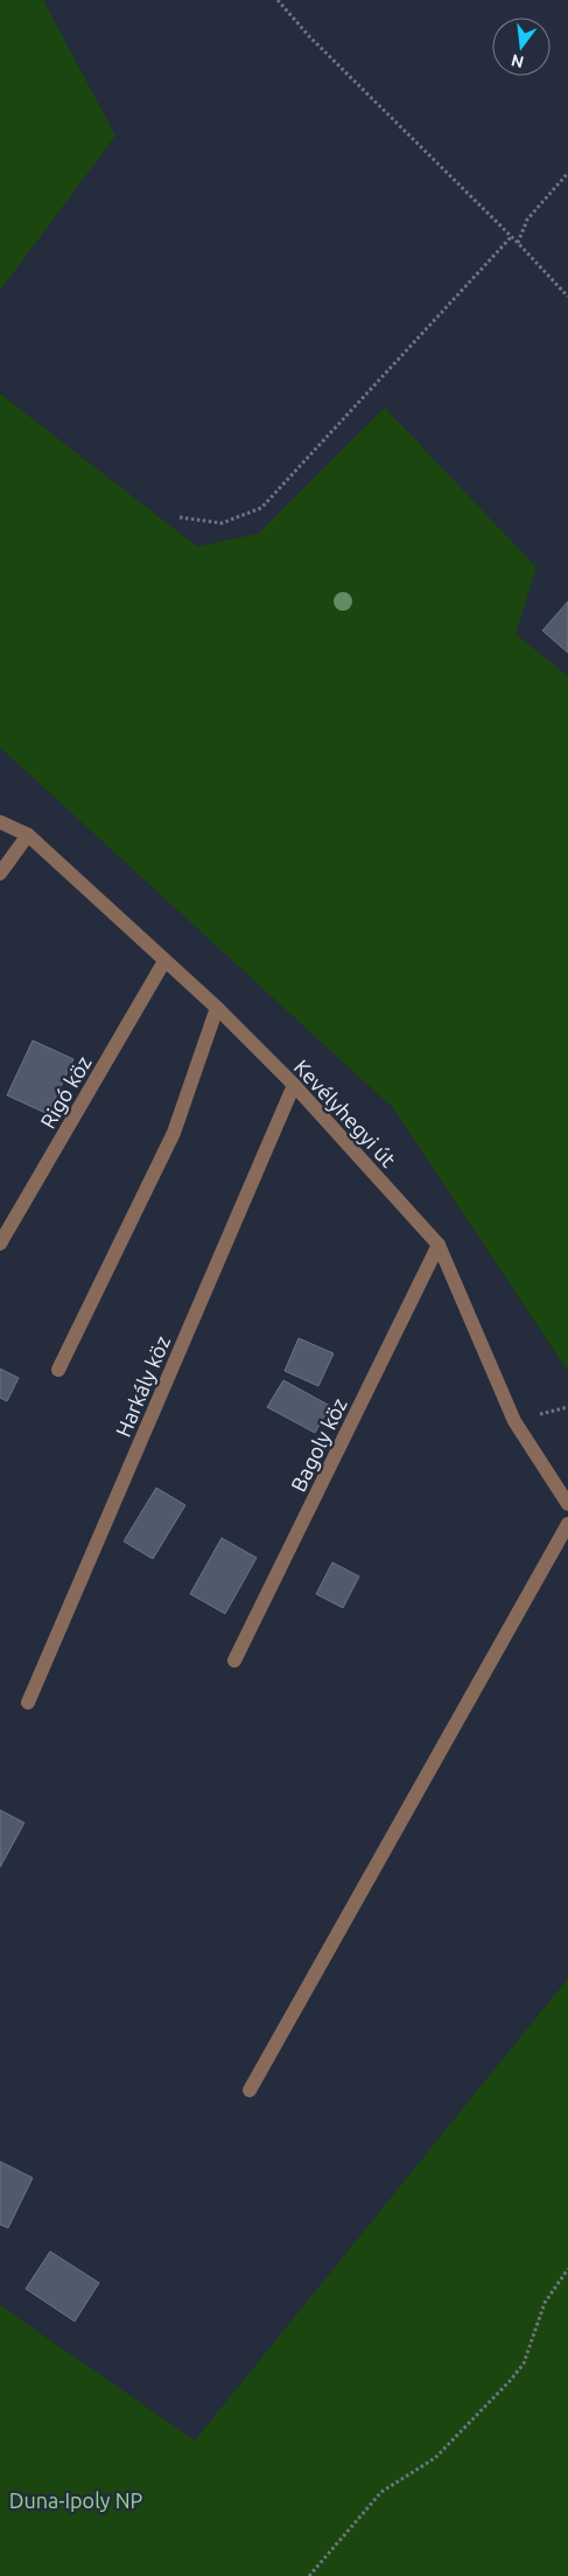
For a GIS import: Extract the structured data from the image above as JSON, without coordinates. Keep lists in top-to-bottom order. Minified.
{"streets":{"street":["Rigó köz","Kevélyhegyi út","Harkály köz","Bagoly köz"]},"crossings":[["Rigó köz","Kevélyhegyi út"],["Kevélyhegyi út","Harkály köz"],["Kevélyhegyi út","Bagoly köz"]],"parks":["Duna-Ipoly NP"],"north":"bottom"}
